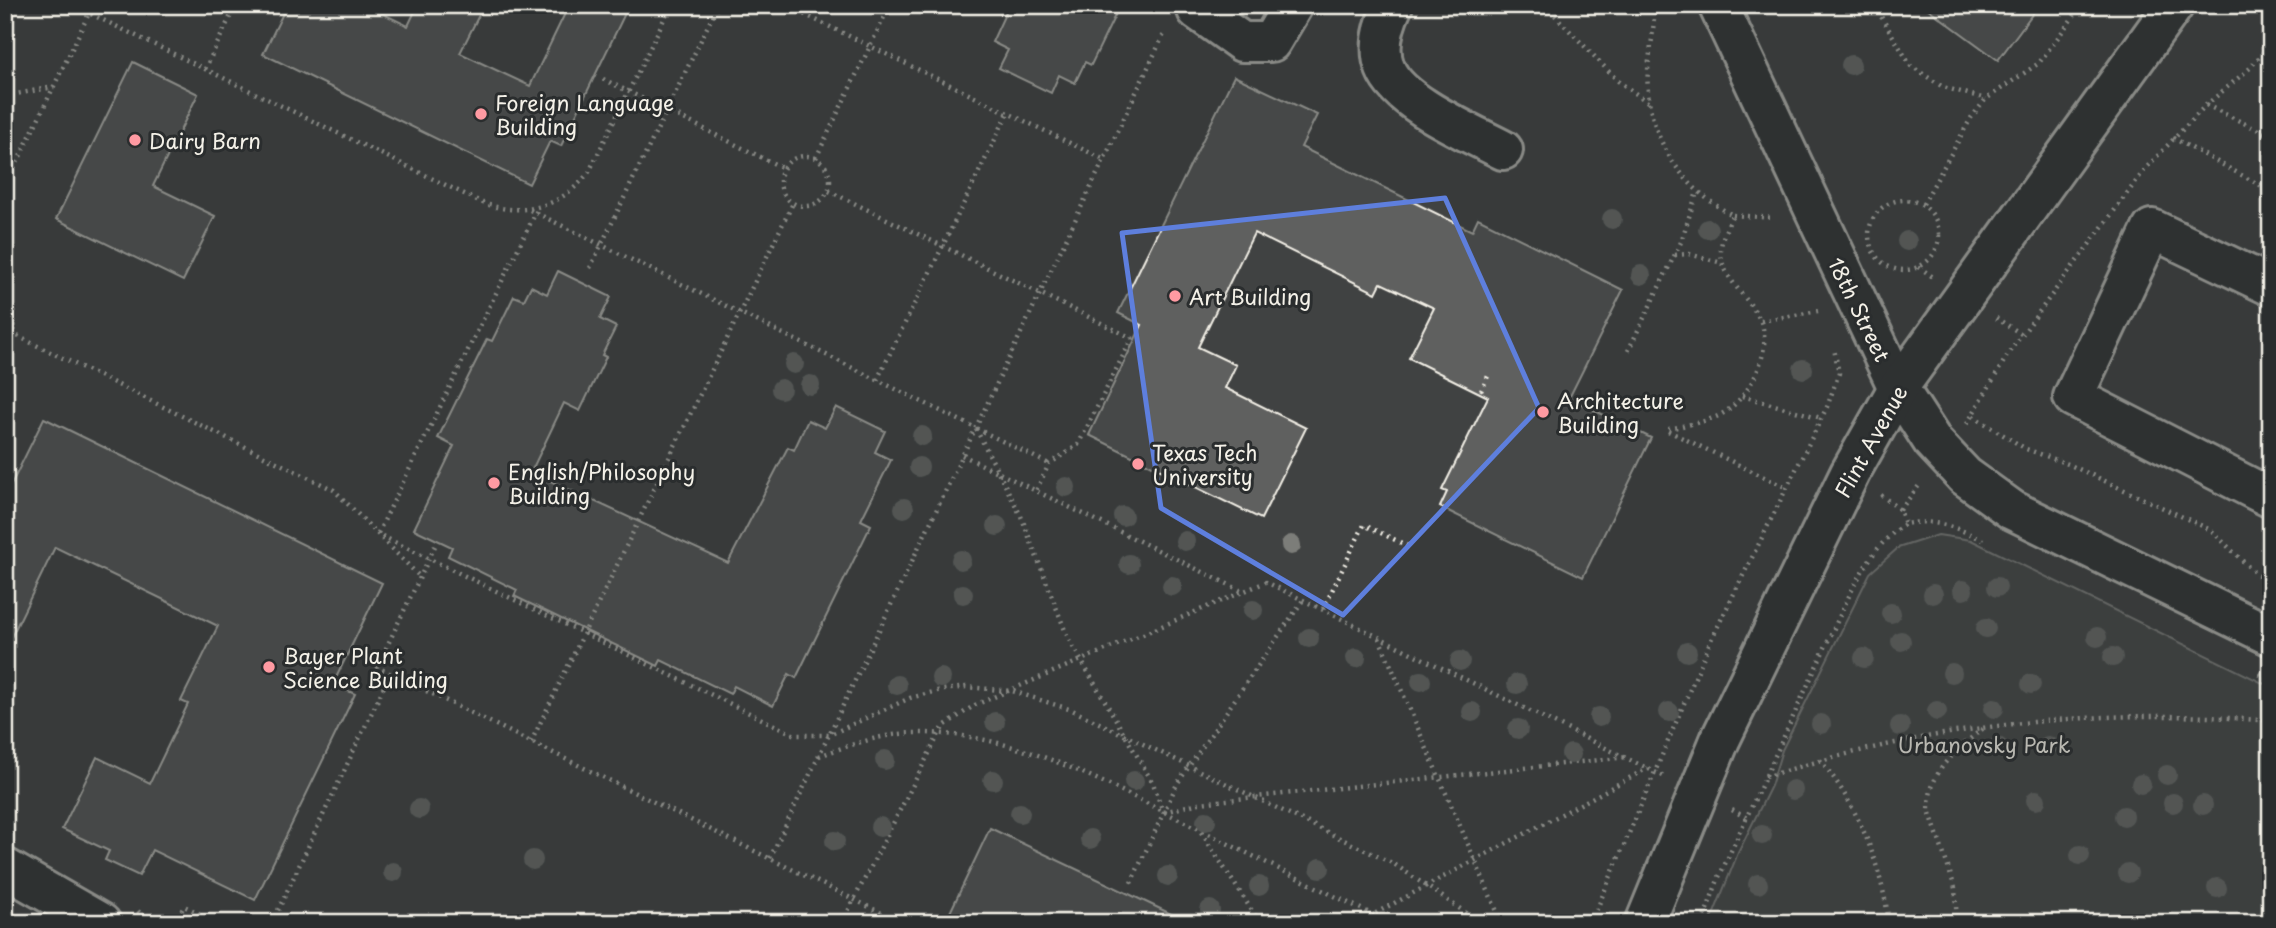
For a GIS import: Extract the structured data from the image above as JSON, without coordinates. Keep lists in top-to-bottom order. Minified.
{"streets":{"street":["18th Street","Flint Avenue"]},"crossings":[["18th Street","Flint Avenue"]],"parks":["Urbanovsky Park"],"places":["Foreign Language Building","Dairy Barn","Art Building","Architecture Building","Texas Tech University","English/Philosophy Building","Bayer Plant Science Building"]}
